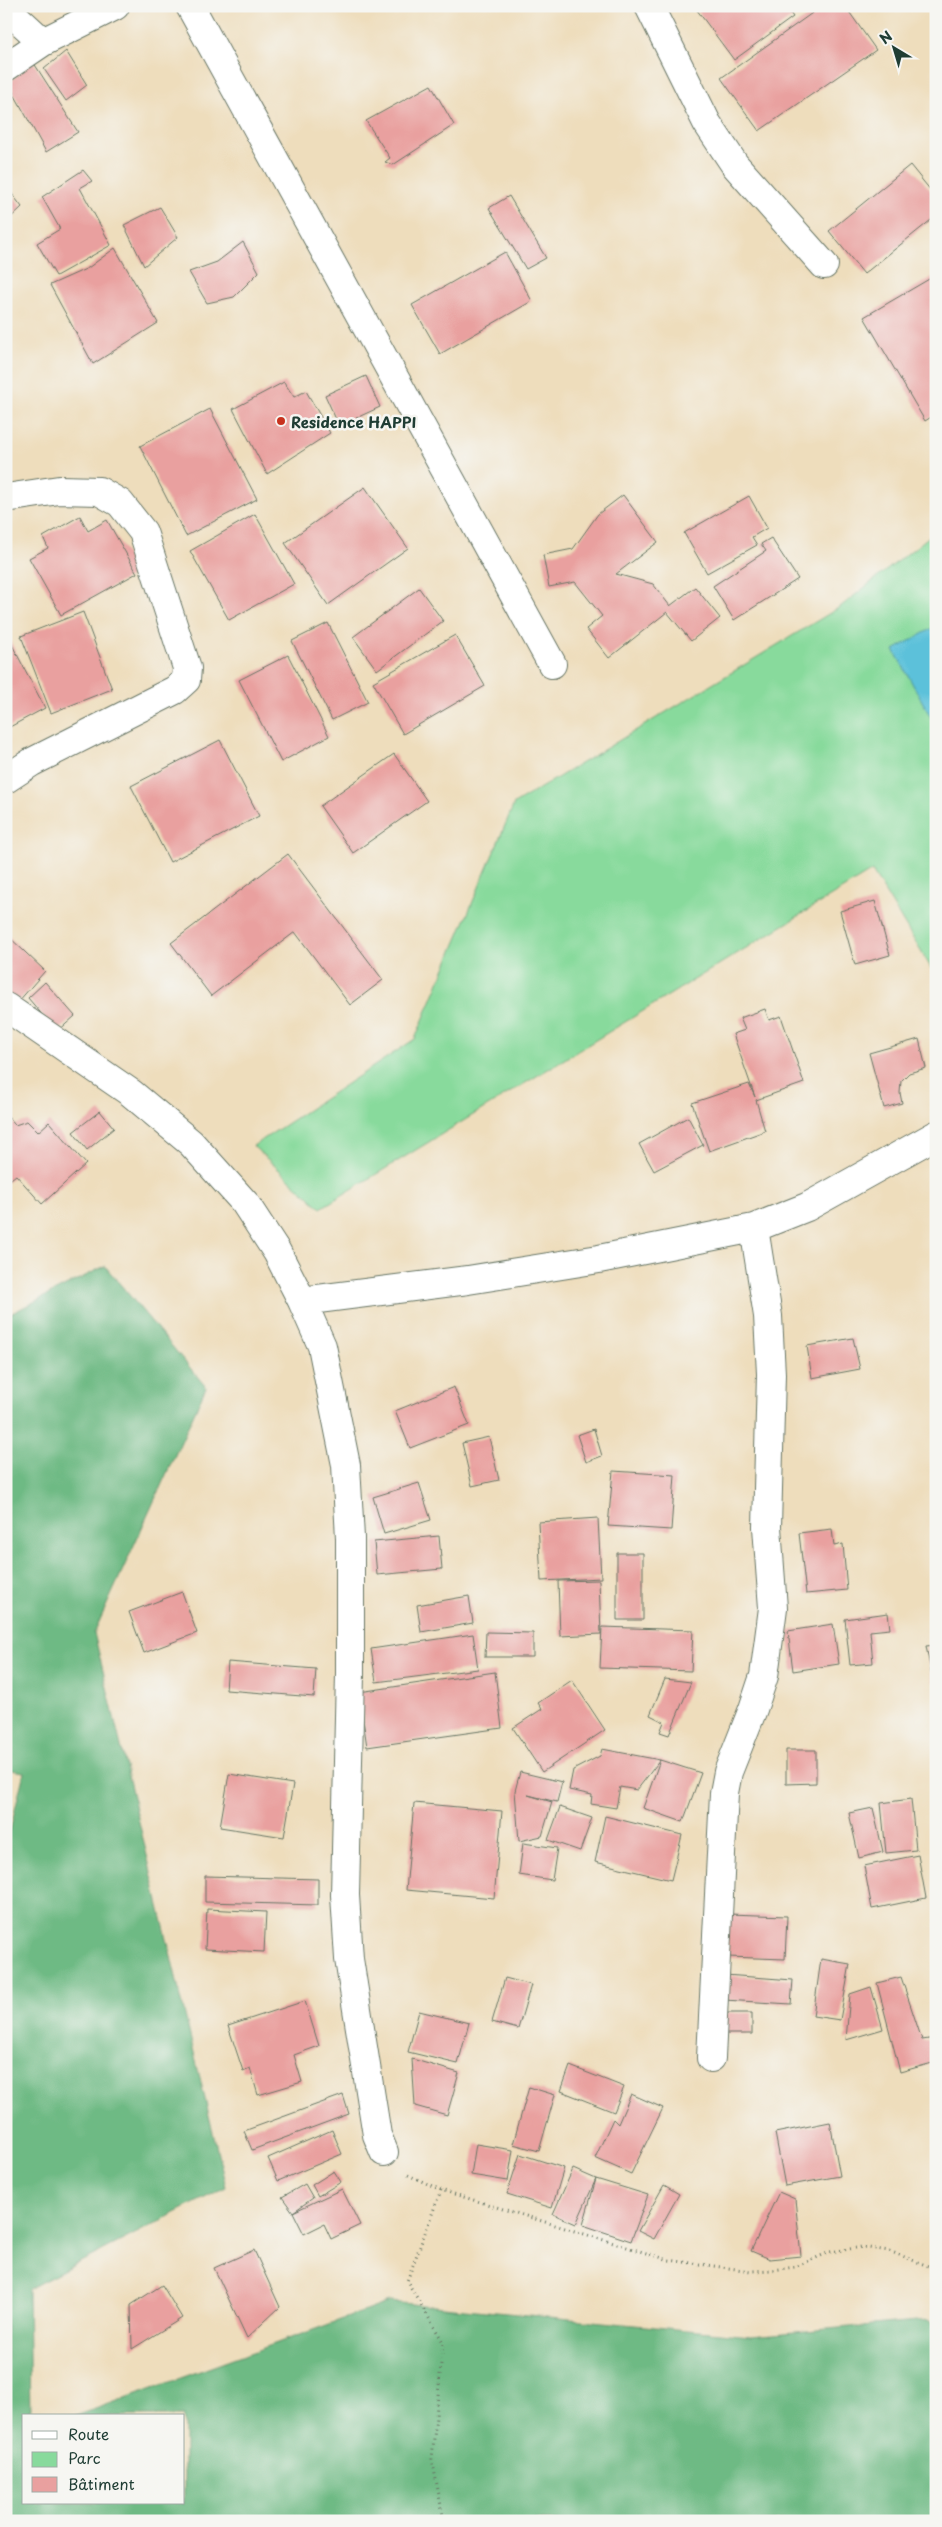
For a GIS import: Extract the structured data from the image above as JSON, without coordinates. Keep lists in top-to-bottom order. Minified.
{"places":["Residence HAPPI"],"legend":["Route","Parc","Bâtiment"],"north":"top left"}
